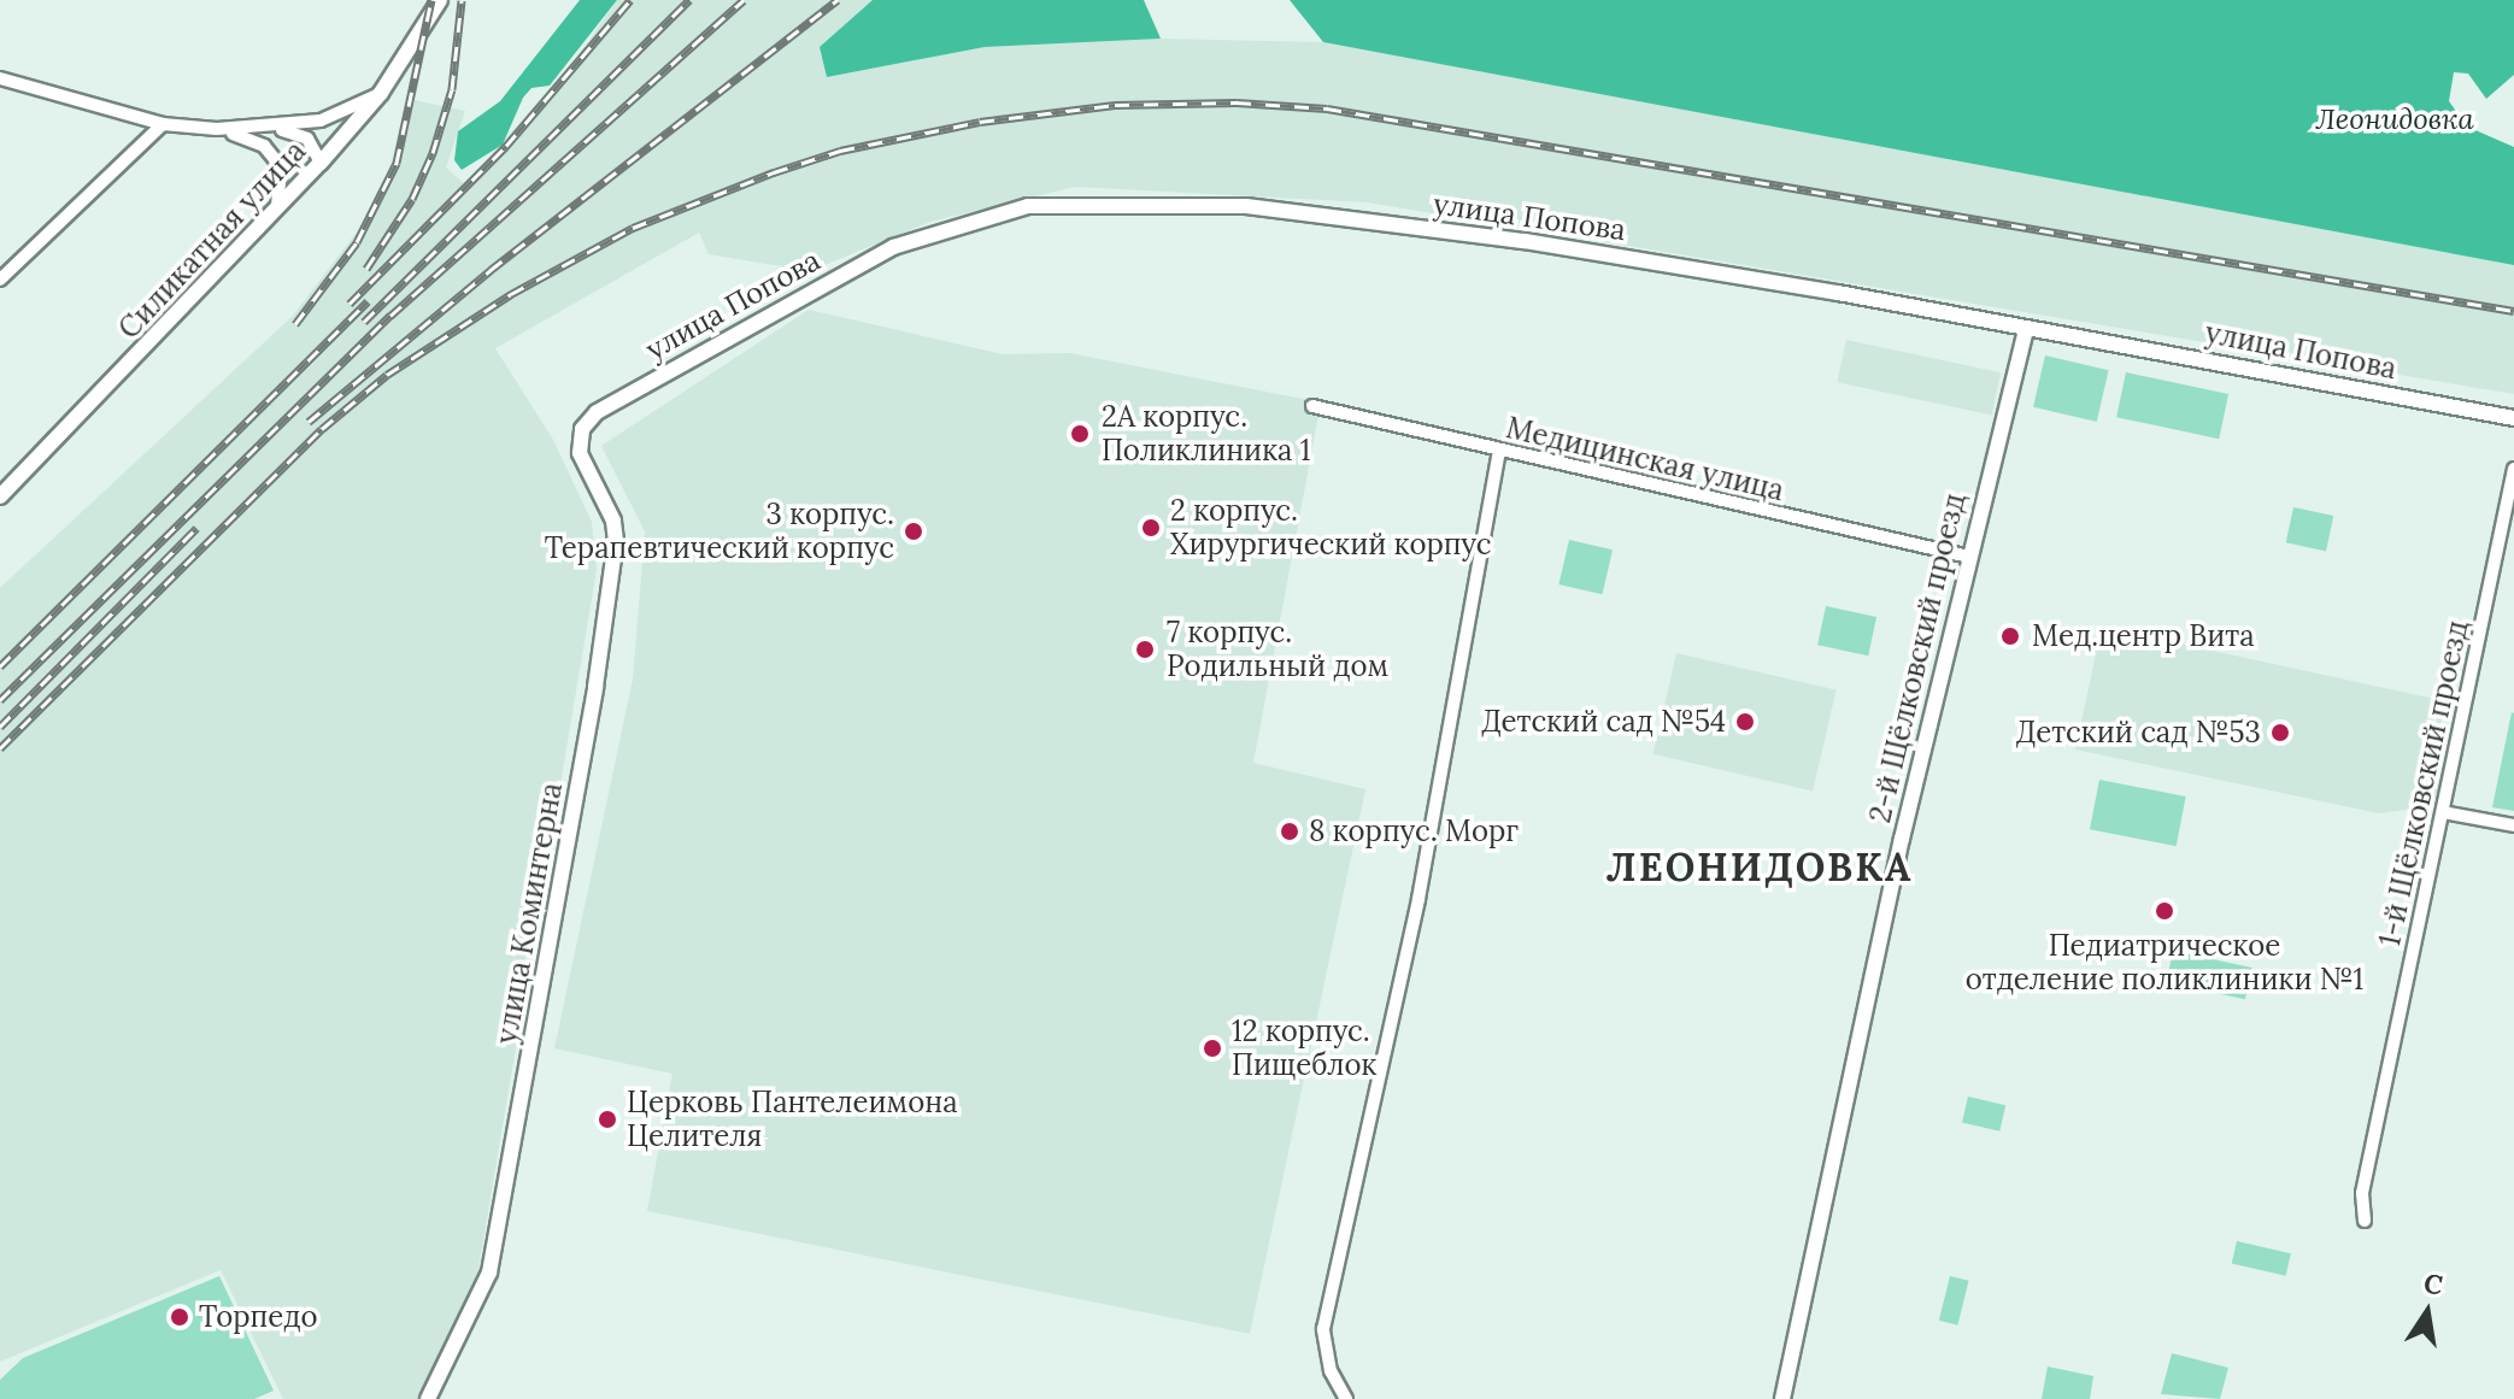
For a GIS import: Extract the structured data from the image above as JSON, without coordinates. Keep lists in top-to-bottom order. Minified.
{"streets":{"street":["улица Попова","Силикатная улица","Медицинская улица","2-й Щёлковский проезд","1-й Щёлковский проезд","улица Коминтерна"]},"crossings":[["улица Попова","2-й Щёлковский проезд"],["улица Попова","улица Коминтерна"],["Медицинская улица","2-й Щёлковский проезд"]],"districts":["ЛЕОНИДОВКА"],"parks":["Леонидовка"],"places":["2А корпус. Поликлиника 1","2 корпус. Хирургический корпус","3 корпус. Терапевтический корпус","Мед.центр Вита","7 корпус. Родильный дом","Детский сад №54","Детский сад №53","8 корпус. Морг","Педиатрическое отделение поликлиники №1","12 корпус. Пищеблок","Церковь Пантелеимона Целителя","Торпедо"],"north":"top"}
